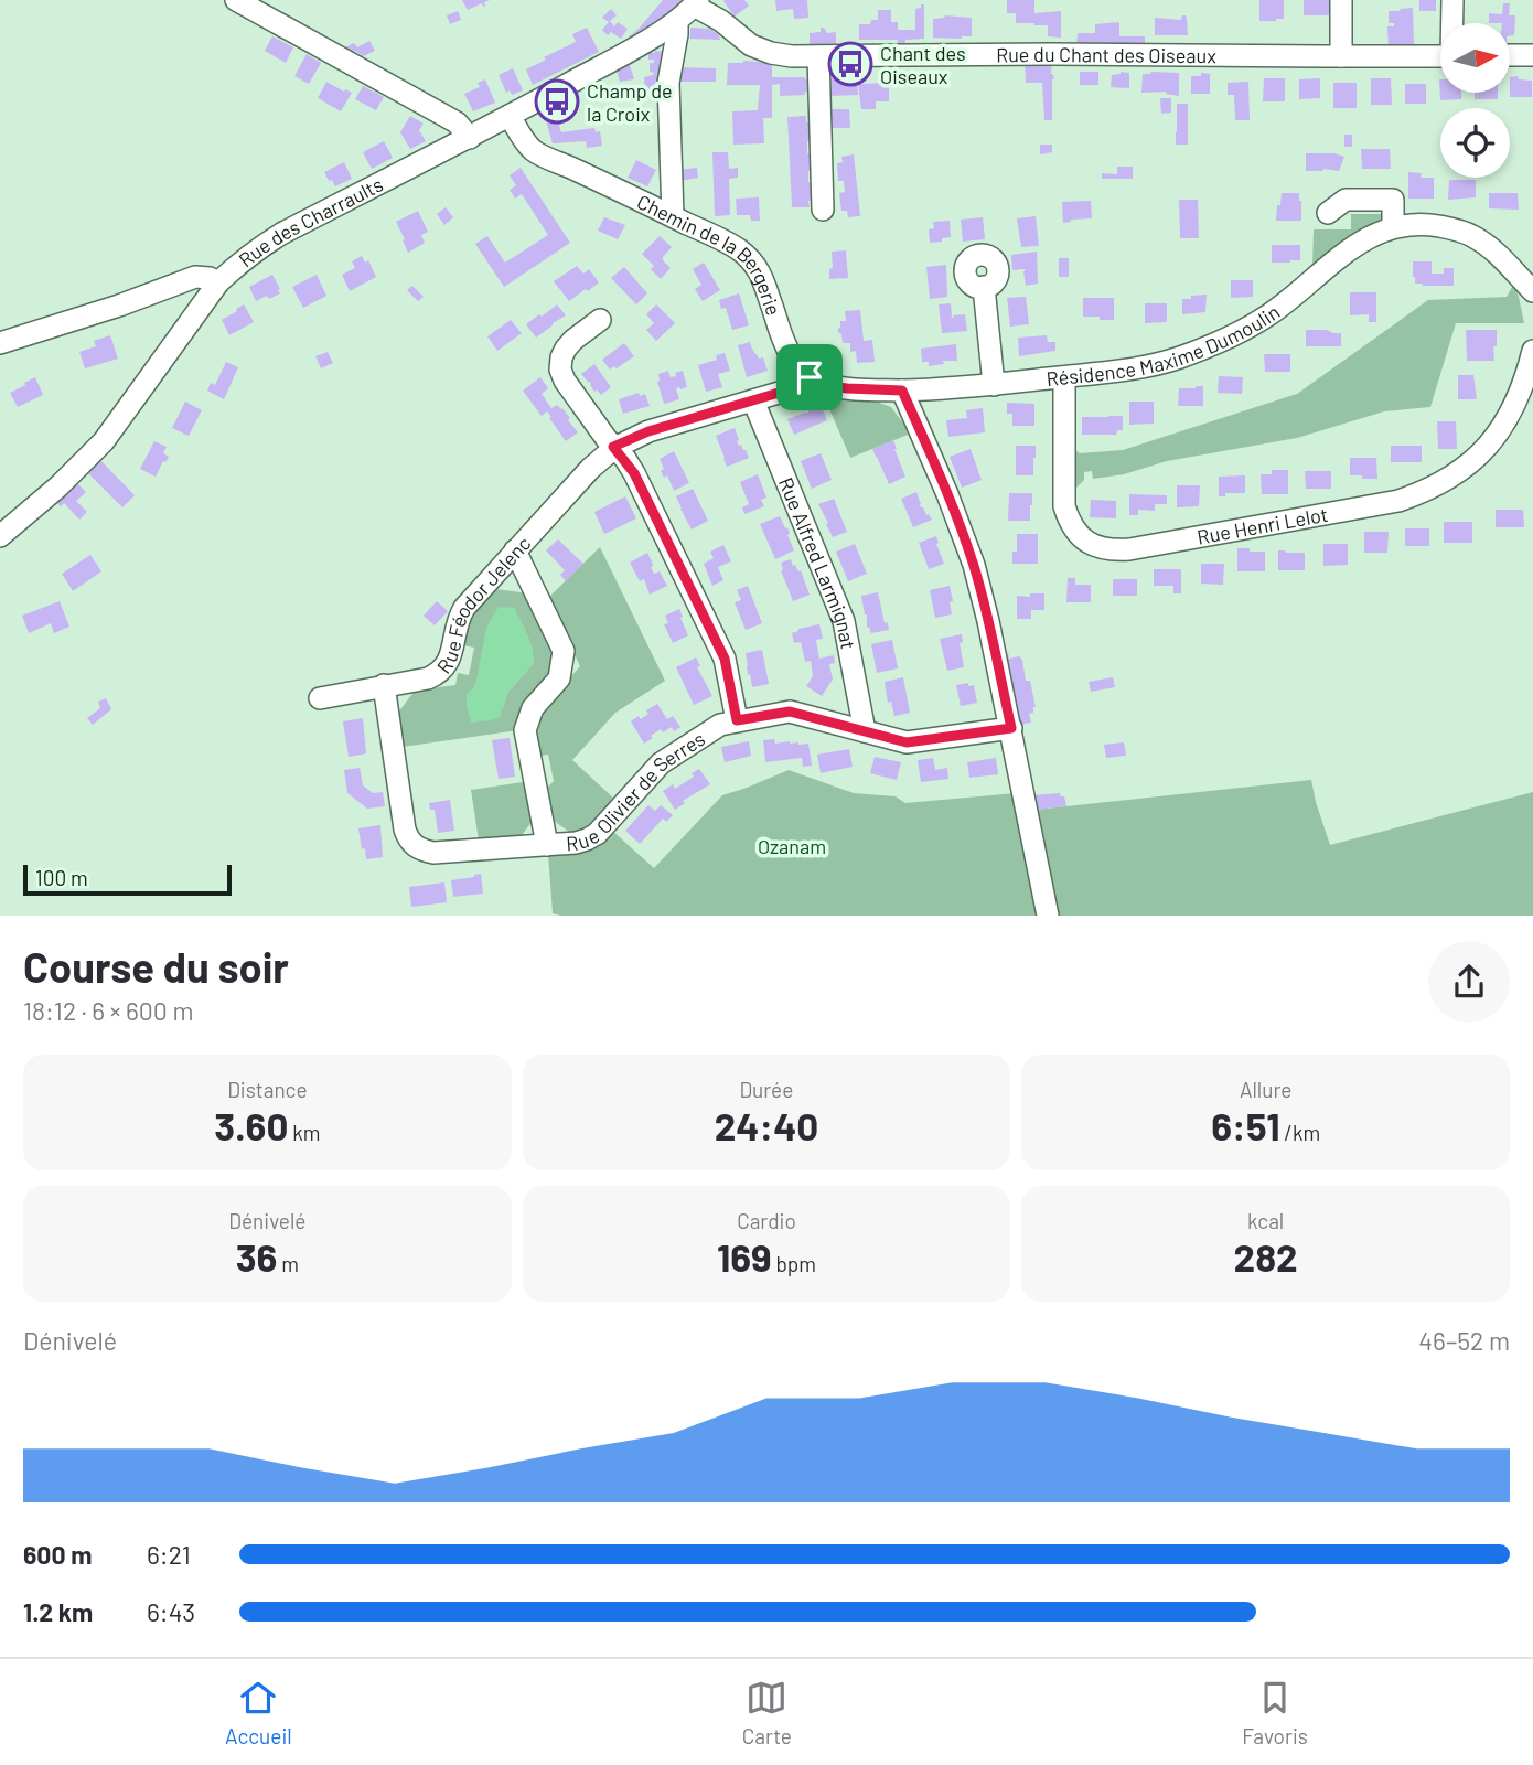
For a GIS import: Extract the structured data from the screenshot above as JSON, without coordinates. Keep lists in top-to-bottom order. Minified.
{"streets":{"street":["Rue du Chant des Oiseaux","Rue des Charraults","Chemin de la Bergerie","Résidence Maxime Dumoulin","Rue Henri Lelot","Rue Alfred Larmignat","Rue Féodor Jelenc","Rue Olivier de Serres"]},"crossings":[["Rue du Chant des Oiseaux","Rue des Charraults"],["Rue des Charraults","Chemin de la Bergerie"],["Chemin de la Bergerie","Rue Féodor Jelenc"],["Résidence Maxime Dumoulin","Rue Henri Lelot"],["Rue Alfred Larmignat","Rue Féodor Jelenc"],["Rue Alfred Larmignat","Rue Olivier de Serres"],["Rue Féodor Jelenc","Rue Olivier de Serres"]],"parks":["Ozanam"],"places":{"bus stop":["Chant des Oiseaux","Champ de la Croix"]},"scale_bar":"100 m","north":"right","page":{"scale":"100 m","heading":["Course du soir","18:12 · 6 × 600 m"],"stats":[["Distance","3.60 km"],["Durée","24:40"],["Allure","6:51 /km"],["Dénivelé","36 m"],["Cardio","169 bpm"],["kcal","282"]],"chart":["Dénivelé","46–52 m"],"list":[{"name":"600 m","note":"6:21"},{"name":"1.2 km","note":"6:43"}],"tabs":["Accueil","Carte","Favoris"]}}
